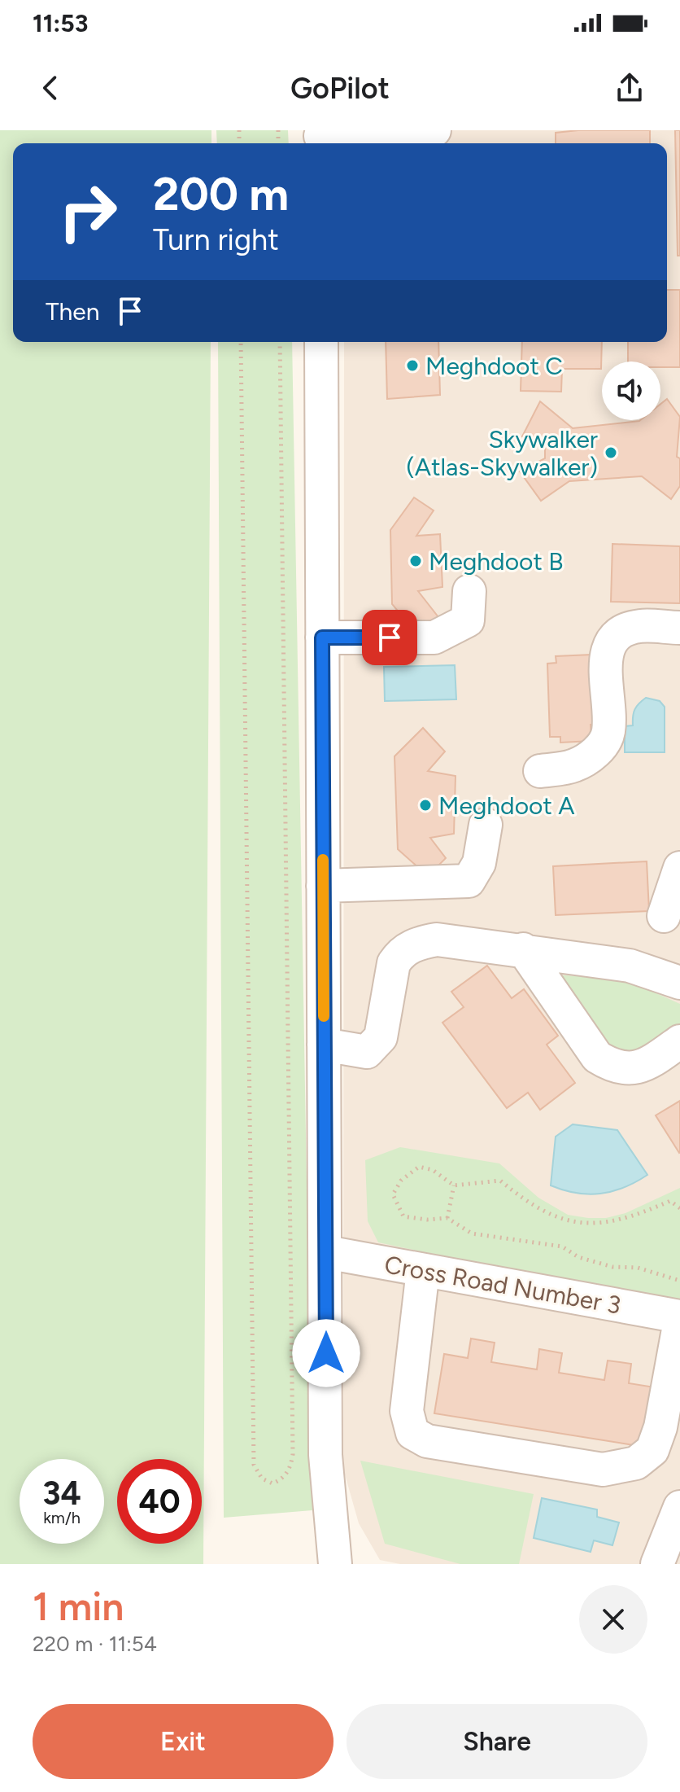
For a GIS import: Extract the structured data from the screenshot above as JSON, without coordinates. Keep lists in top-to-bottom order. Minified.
{"streets":{"street":["Cross Road Number 3"]},"places":["Meghdoot C","Skywalker (Atlas-Skywalker)","Meghdoot B","Meghdoot A"],"page":{"status":"11:53","header":"GoPilot","turn":["200 m","Turn right"],"then":"Then","speed":"34 km/h","limit":"40","heading":["1 min","220 m · 11:54"],"buttons":["Exit","Share"]}}
